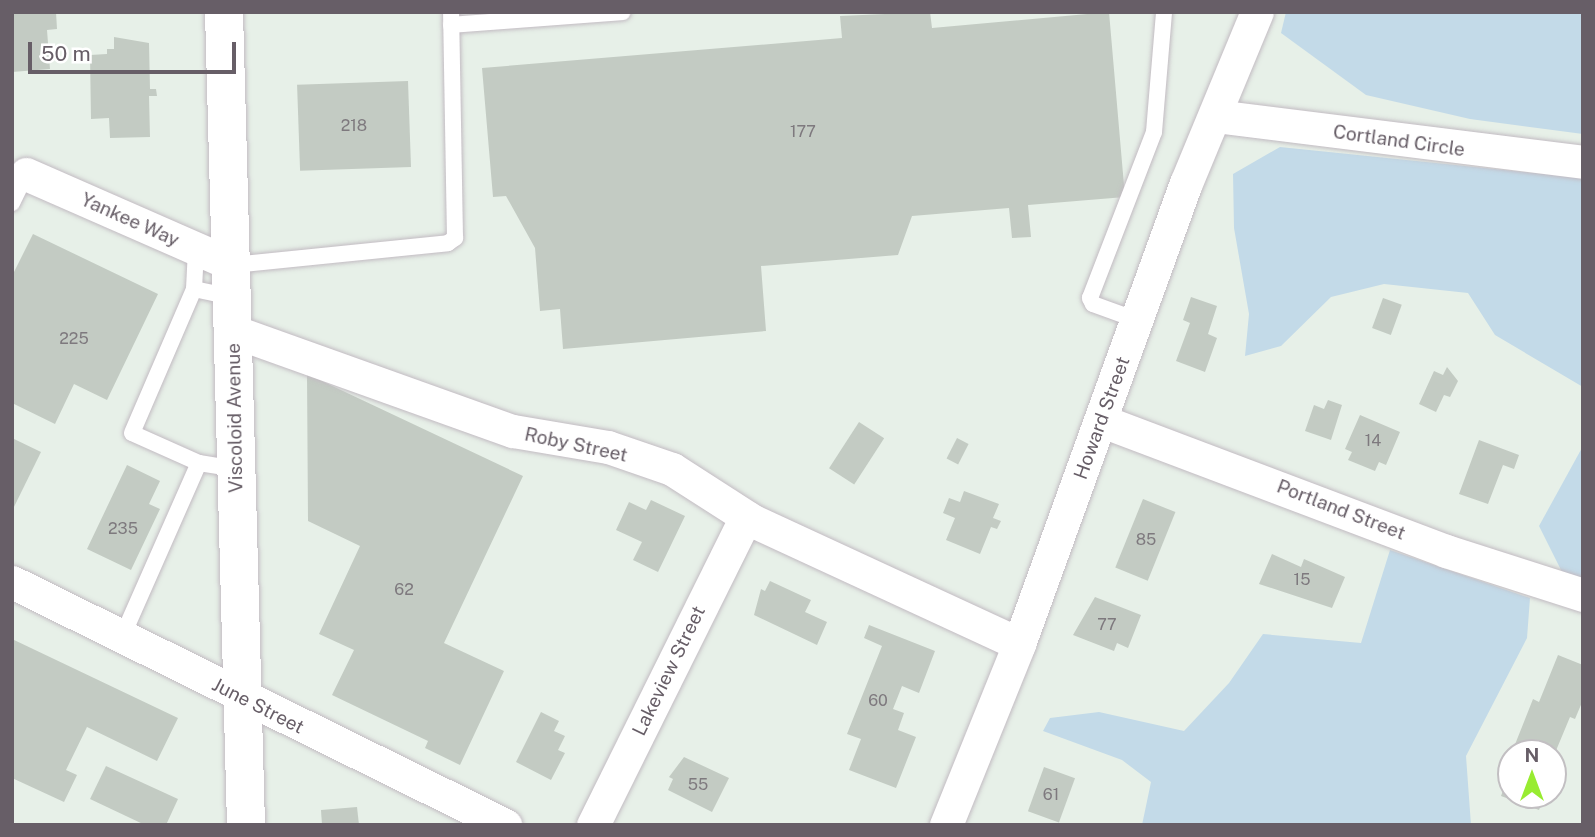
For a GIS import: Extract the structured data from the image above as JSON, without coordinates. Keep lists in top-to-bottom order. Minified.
{"streets":{"main road":["Viscoloid Avenue"],"street":["Cortland Circle","Yankee Way","Howard Street","Roby Street","Portland Street","Lakeview Street","June Street"]},"crossings":[["Cortland Circle","Howard Street"],["Yankee Way","Viscoloid Avenue"],["Yankee Way","Roby Street"],["Viscoloid Avenue","Roby Street"],["Viscoloid Avenue","June Street"],["Howard Street","Roby Street"],["Howard Street","Portland Street"],["Roby Street","Lakeview Street"]],"house_numbers":["218","177","225","14","235","85","15","62","77","60","55","61"],"scale_bar":"50 m","north":"top"}
